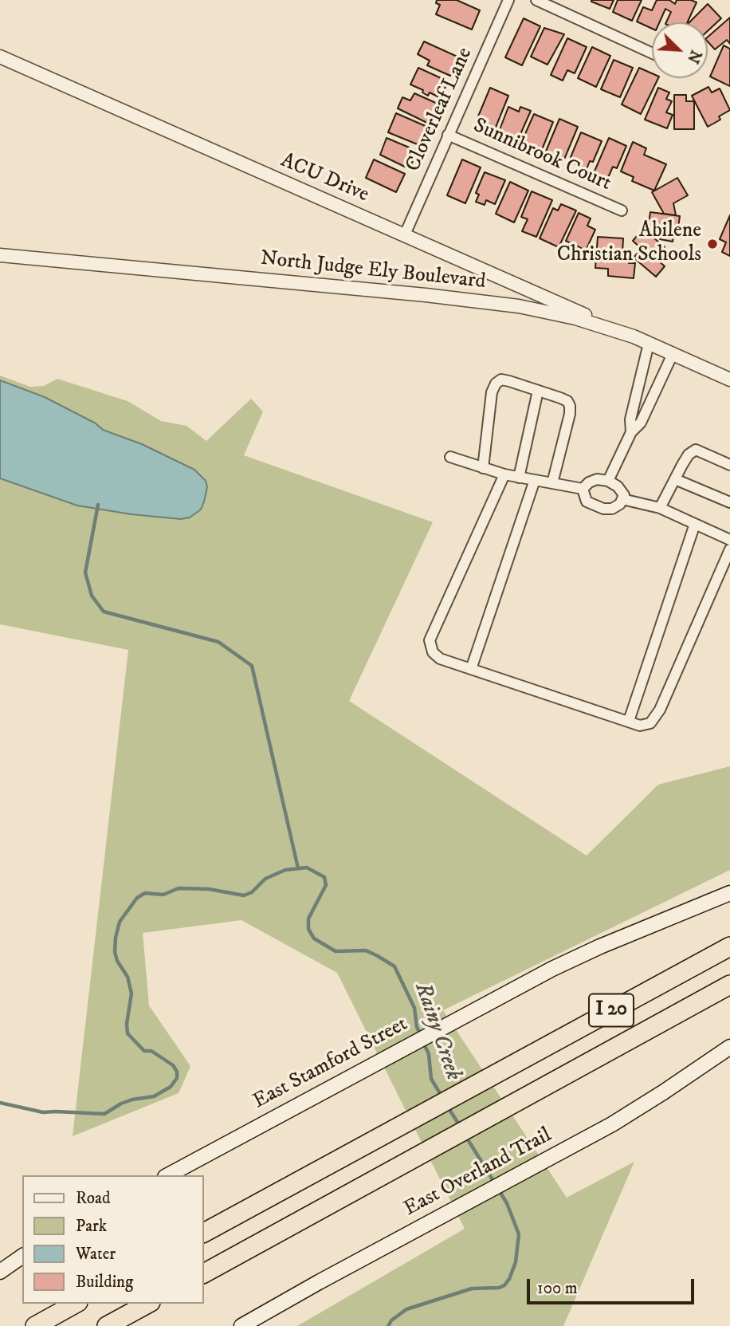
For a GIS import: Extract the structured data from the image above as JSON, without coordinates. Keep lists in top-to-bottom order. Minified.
{"streets":{"highway":["I 20"],"main road":["East Stamford Street","East Overland Trail"],"street":["Cloverleaf Lane","Sunnibrook Court","ACU Drive","North Judge Ely Boulevard"]},"crossings":[["Cloverleaf Lane","Sunnibrook Court"],["Cloverleaf Lane","ACU Drive"],["ACU Drive","North Judge Ely Boulevard"]],"water":["Rainy Creek"],"places":["Abilene Christian Schools"],"legend":["Road","Park","Water","Building"],"scale_bar":"100 m","north":"bottom right"}
